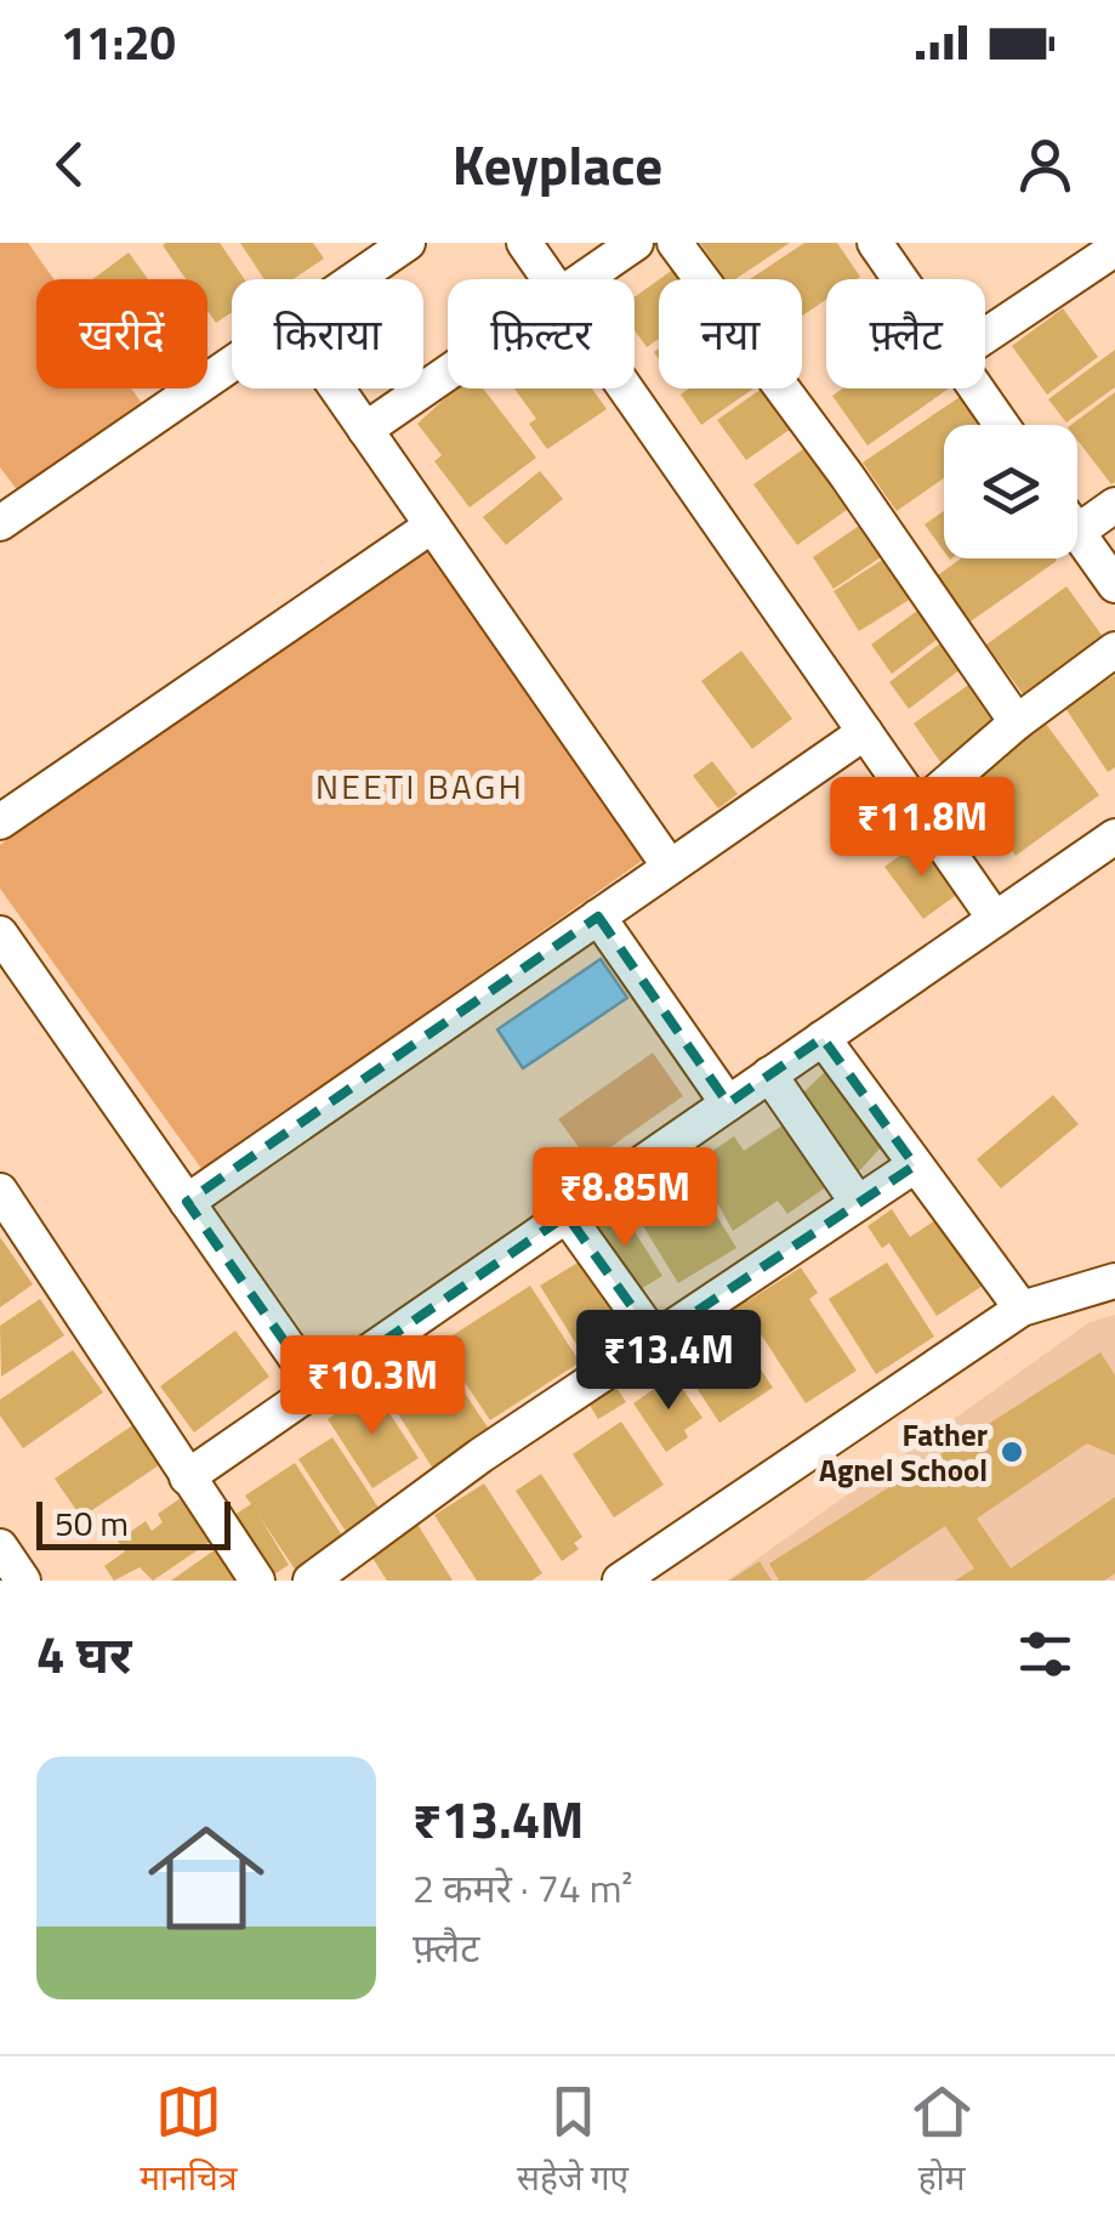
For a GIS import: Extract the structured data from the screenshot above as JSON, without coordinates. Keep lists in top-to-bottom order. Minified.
{"districts":["NEETI BAGH"],"places":["Father Agnel School"],"scale_bar":"50 m","page":{"status":"11:20","header":"Keyplace","chip":["खरीदें","किराया","फ़िल्टर","नया","फ़्लैट"],"price":["₹11.8M","₹8.85M","₹13.4M","₹10.3M"],"scale":"50 m","heading":"4 घर","list":[{"name":"₹13.4M","note":"2 कमरे · 74 m² · फ़्लैट"}],"tabs":["मानचित्र","सहेजे गए","होम"]}}
